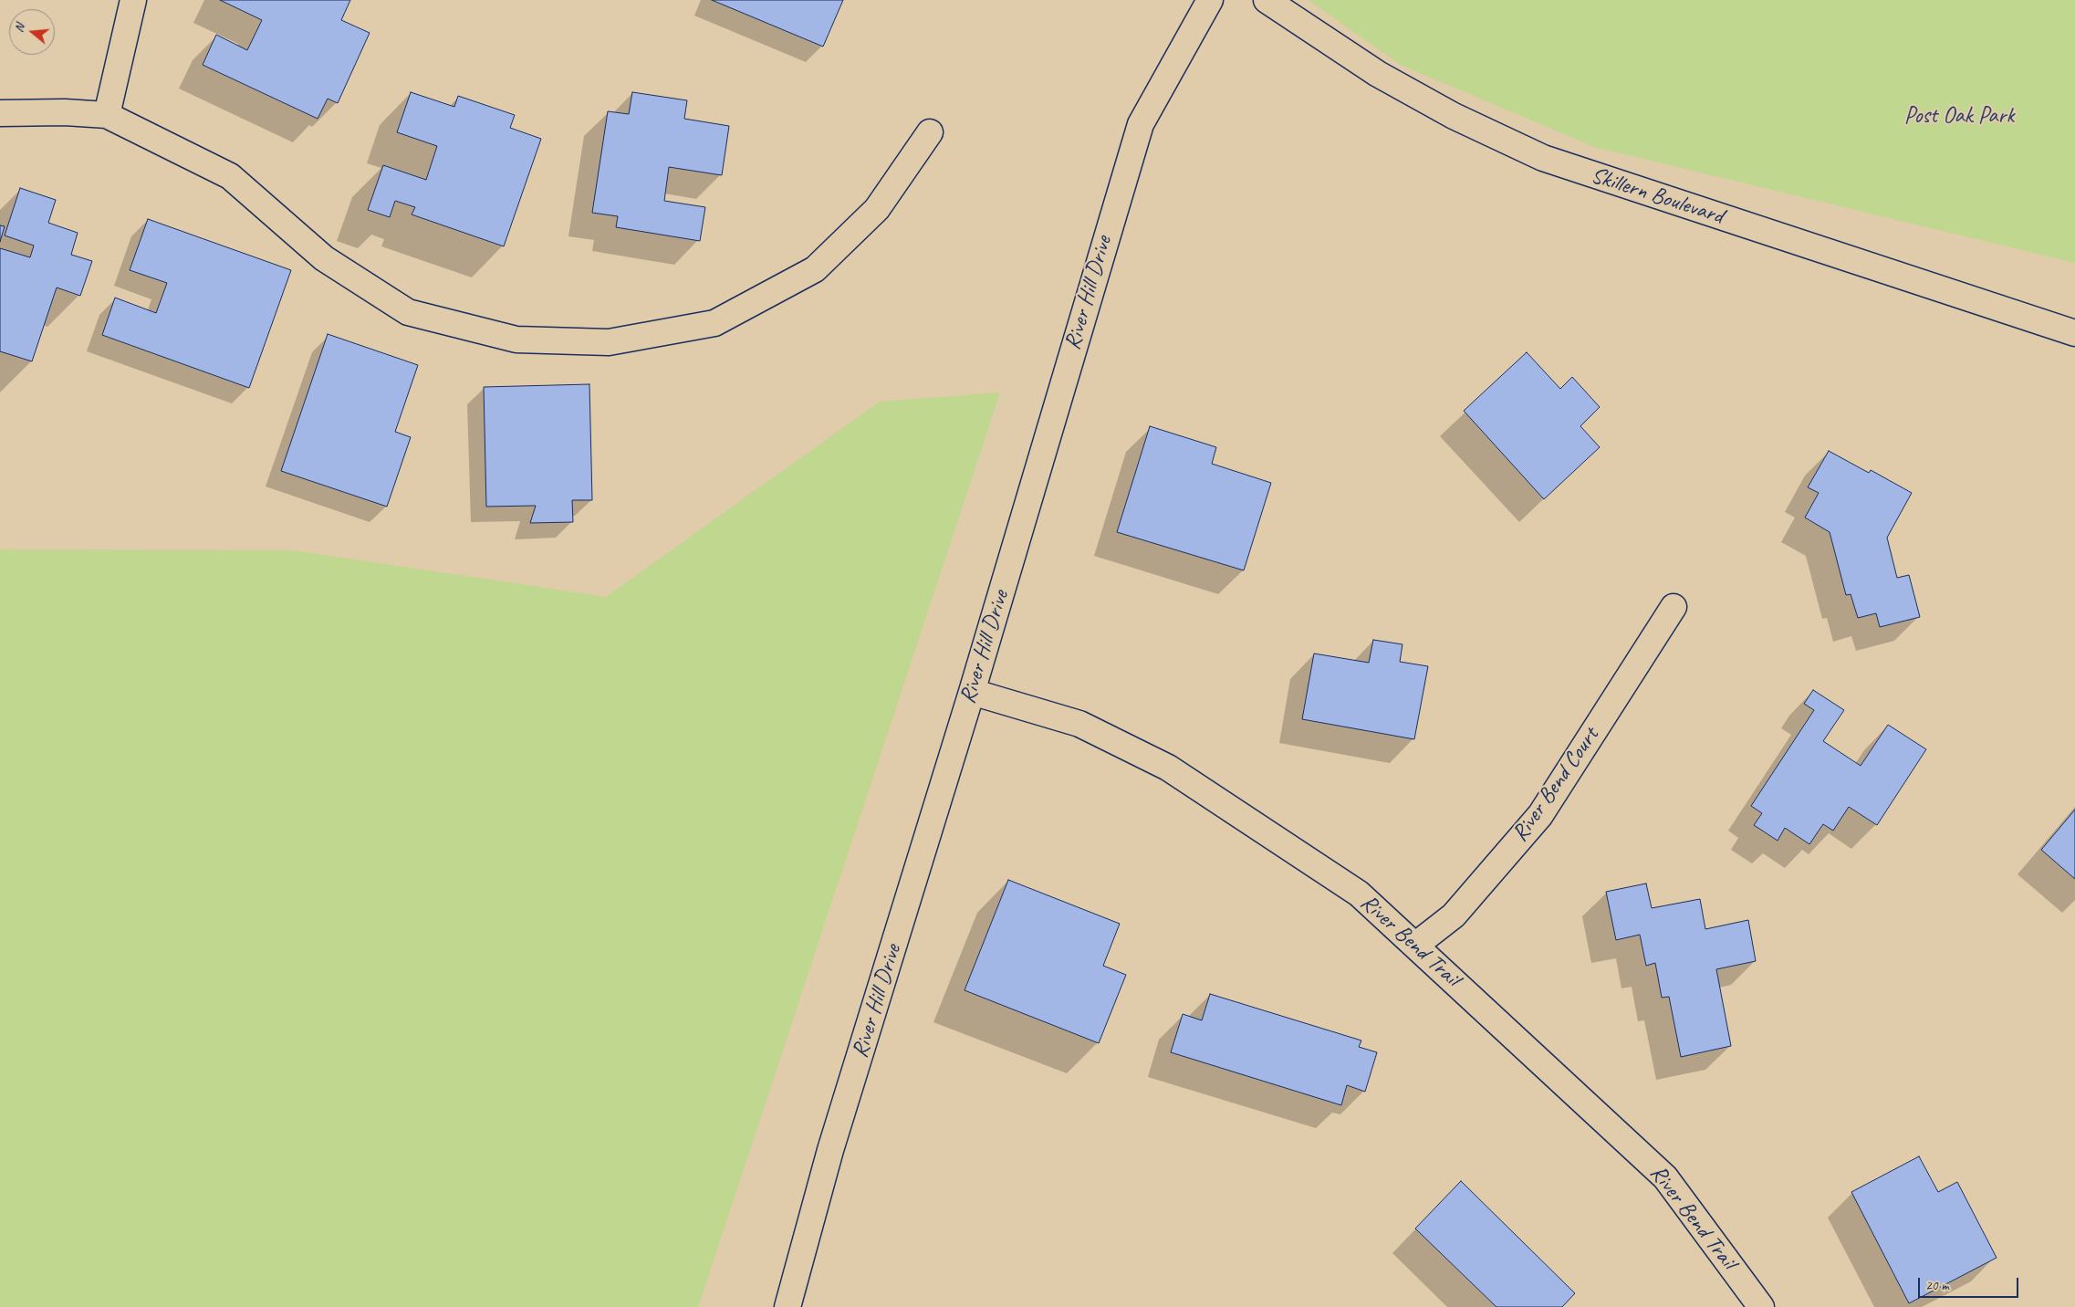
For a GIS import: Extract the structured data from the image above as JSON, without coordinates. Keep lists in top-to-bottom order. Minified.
{"streets":{"street":["Skillern Boulevard","River Hill Drive","River Bend Court","River Bend Trail"]},"crossings":[["River Hill Drive","River Bend Trail"],["River Bend Court","River Bend Trail"]],"parks":["Post Oak Park"],"scale_bar":"20 m","north":"left"}
